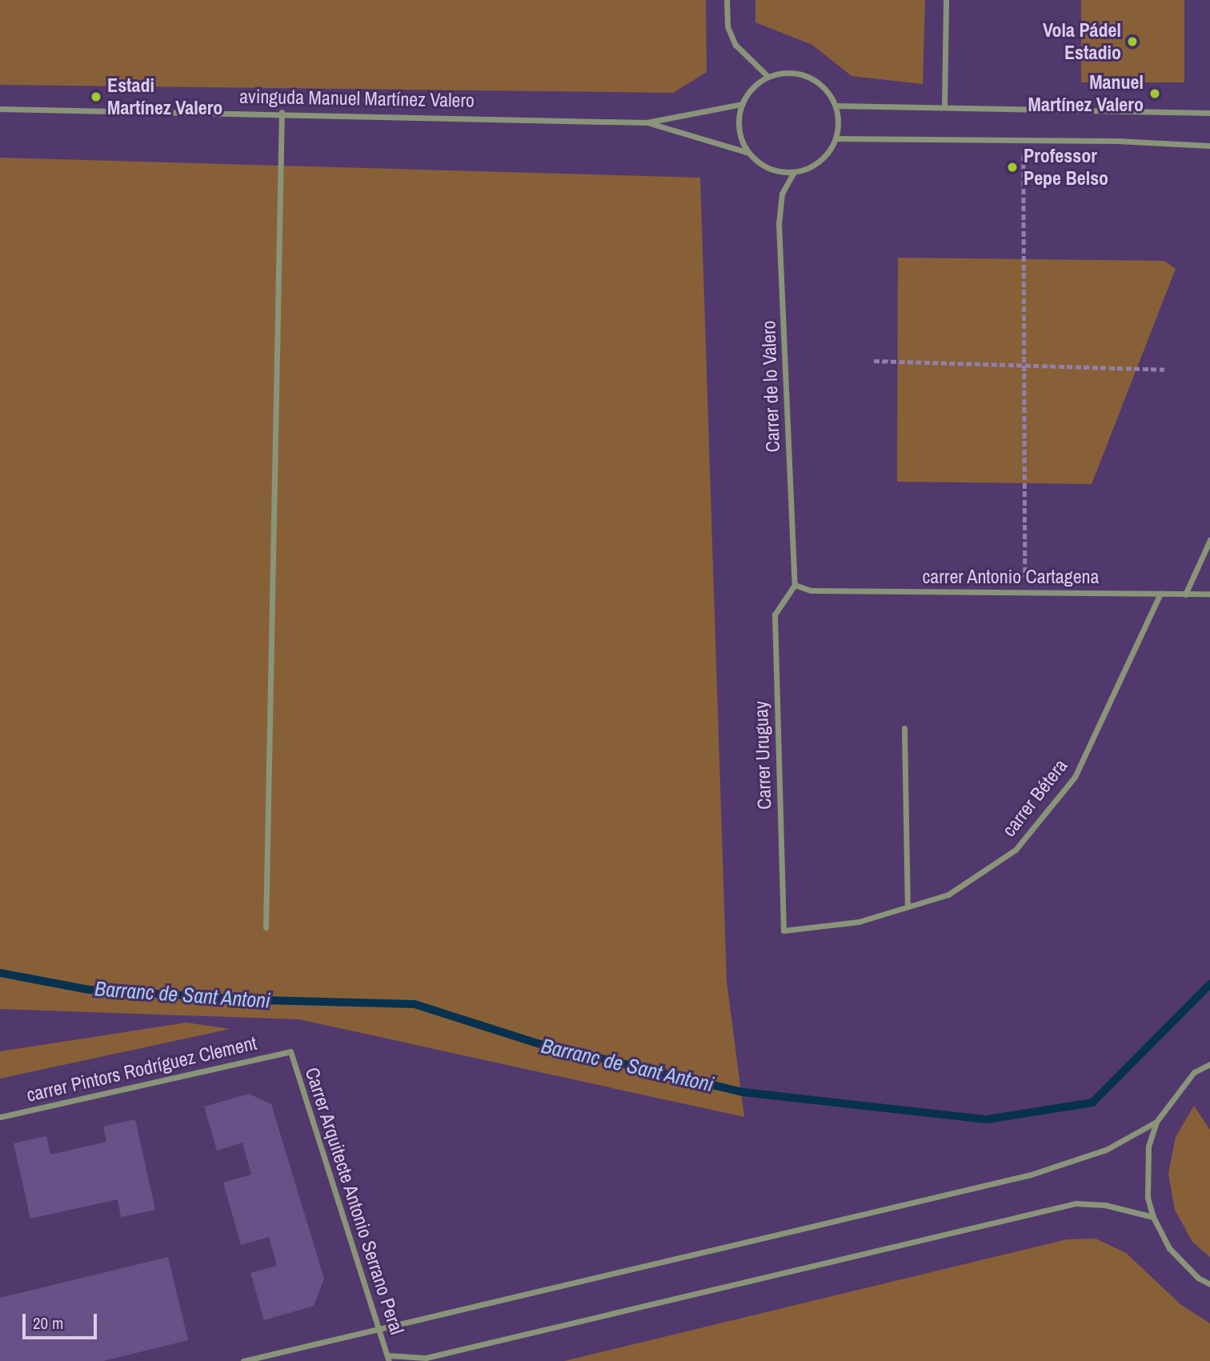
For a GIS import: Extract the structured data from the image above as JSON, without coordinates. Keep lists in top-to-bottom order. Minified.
{"streets":{"street":["avinguda Manuel Martínez Valero","Carrer de lo Valero","carrer Antonio Cartagena","Carrer Uruguay","carrer Bétera","carrer Pintors Rodríguez Clement","Carrer Arquitecte Antonio Serrano Peral"]},"crossings":[["avinguda Manuel Martínez Valero","Carrer de lo Valero"],["Carrer de lo Valero","carrer Antonio Cartagena"],["Carrer de lo Valero","Carrer Uruguay"],["carrer Antonio Cartagena","Carrer Uruguay"],["carrer Antonio Cartagena","carrer Bétera"],["Carrer Uruguay","carrer Bétera"],["carrer Pintors Rodríguez Clement","Carrer Arquitecte Antonio Serrano Peral"]],"water":["Barranc de Sant Antoni"],"places":["Vola Pádel Estadio","Manuel Martínez Valero","Estadi Martínez Valero","Professor Pepe Belso"],"scale_bar":"20 m"}
